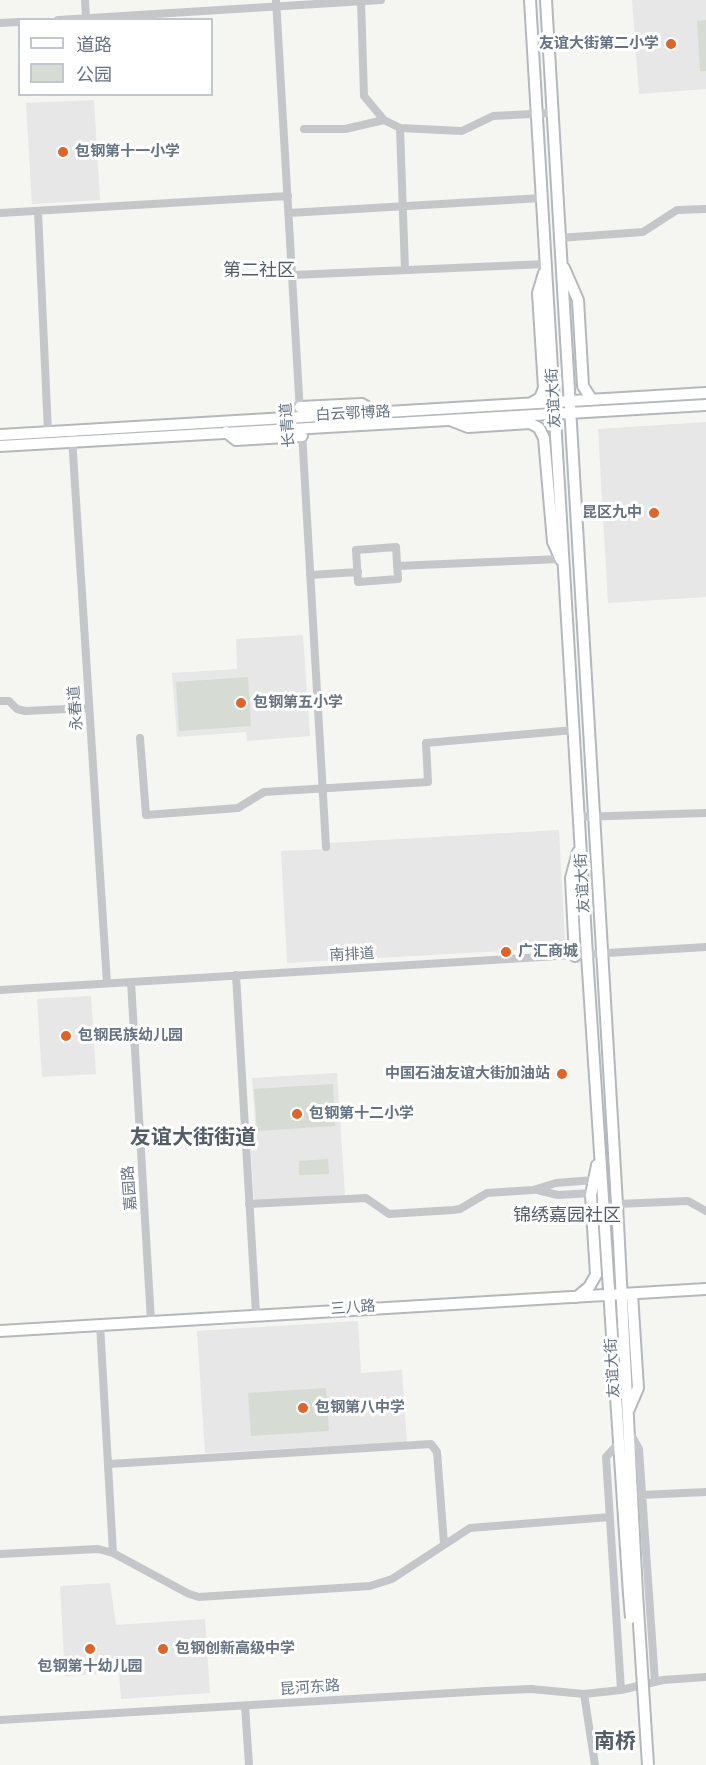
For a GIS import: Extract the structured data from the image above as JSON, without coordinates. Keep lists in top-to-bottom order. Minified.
{"streets":{"main road":["友谊大街","白云鄂博路","三八路"],"street":["长青道","永春道","南排道","嘉园路","昆河东路"]},"crossings":[["友谊大街","白云鄂博路"],["友谊大街","南排道"],["友谊大街","三八路"],["白云鄂博路","长青道"],["白云鄂博路","永春道"],["永春道","南排道"],["南排道","嘉园路"],["嘉园路","三八路"]],"districts":["第二社区","友谊大街街道","锦绣嘉园社区","南桥"],"places":["友谊大街第二小学","包钢第十一小学","昆区九中","包钢第五小学","广汇商城","包钢民族幼儿园","中国石油友谊大街加油站","包钢第十二小学","包钢第八中学","包钢第十幼儿园","包钢创新高级中学"],"legend":["道路","公园"]}
